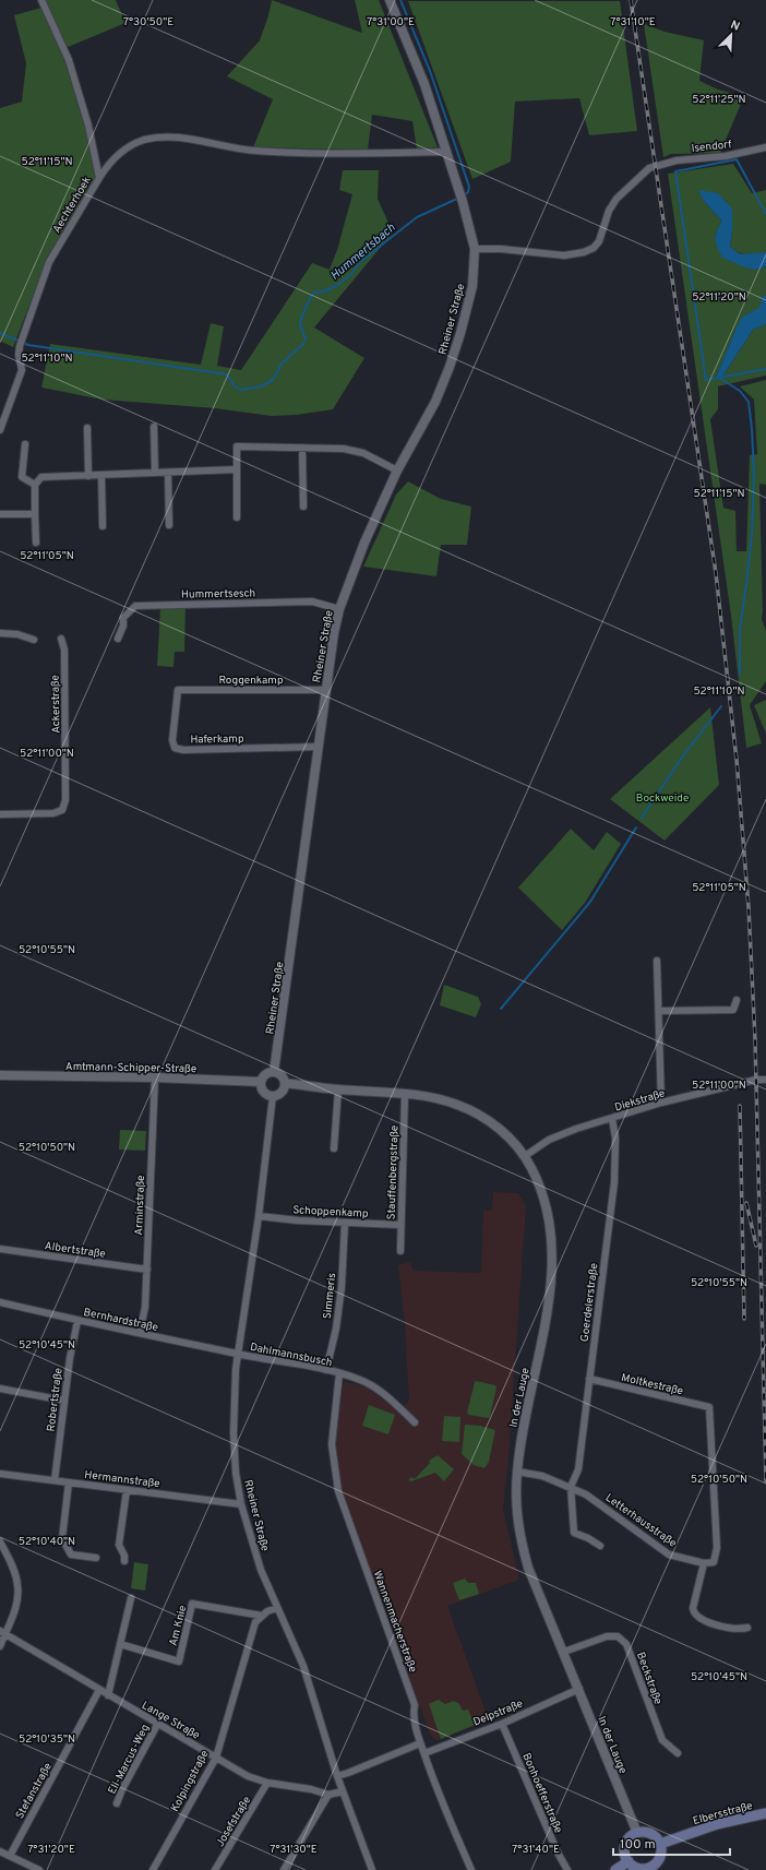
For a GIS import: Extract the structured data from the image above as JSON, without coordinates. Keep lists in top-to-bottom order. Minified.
{"streets":{"main road":["Elbersstraße"],"street":["Isendorf","Aechterhoek","Rheiner Straße","Hummertsesch","Roggenkamp","Ackerstraße","Haferkamp","Amtmann-Schipper-Straße","Diekstraße","Stauffenbergstraße","Arminstraße","Schoppenkamp","Albertstraße","Simmeris","Goerdelerstraße","Bernhardstraße","Dahlmannsbusch","Moltkestraße","In der Lauge","Robertstraße","Hermannstraße","Letterhausstraße","Wannenmacherstraße","Am Knie","Beckstraße","Delpstraße","Lange Straße","Eli-Marcus-Weg","Kolpingstraße","Stefanstraße","Bonhoefferstraße","Josefstraße"]},"crossings":[["Isendorf","Rheiner Straße"],["Rheiner Straße","Hummertsesch"],["Rheiner Straße","Roggenkamp"],["Rheiner Straße","Haferkamp"],["Rheiner Straße","Amtmann-Schipper-Straße"],["Rheiner Straße","Schoppenkamp"],["Rheiner Straße","Bernhardstraße"],["Rheiner Straße","Dahlmannsbusch"],["Rheiner Straße","In der Lauge"],["Rheiner Straße","Hermannstraße"],["Rheiner Straße","Lange Straße"],["Roggenkamp","Haferkamp"],["Amtmann-Schipper-Straße","Arminstraße"],["Amtmann-Schipper-Straße","In der Lauge"],["Diekstraße","Goerdelerstraße"],["Diekstraße","In der Lauge"],["Stauffenbergstraße","Schoppenkamp"],["Stauffenbergstraße","In der Lauge"],["Arminstraße","Albertstraße"],["Arminstraße","Bernhardstraße"],["Schoppenkamp","Simmeris"],["Simmeris","Dahlmannsbusch"],["Goerdelerstraße","Moltkestraße"],["Goerdelerstraße","Letterhausstraße"],["Bernhardstraße","Dahlmannsbusch"],["Bernhardstraße","Robertstraße"],["Dahlmannsbusch","Wannenmacherstraße"],["Moltkestraße","Letterhausstraße"],["In der Lauge","Letterhausstraße"],["In der Lauge","Beckstraße"],["In der Lauge","Delpstraße"],["In der Lauge","Elbersstraße"],["Robertstraße","Hermannstraße"],["Wannenmacherstraße","Delpstraße"],["Am Knie","Kolpingstraße"],["Delpstraße","Bonhoefferstraße"],["Lange Straße","Eli-Marcus-Weg"],["Lange Straße","Kolpingstraße"],["Lange Straße","Stefanstraße"],["Lange Straße","Josefstraße"]],"water":["Hummertsbach"],"parks":["Bockweide"],"scale_bar":"100 m","north":"top right","coordinates":["7°30'50\"E","7°31'00\"E","7°31'10\"E","52°11'25\"N","52°11'15\"N","52°11'20\"N","52°11'10\"N","52°11'05\"N","52°11'00\"N","52°10'55\"N","52°10'50\"N","52°10'45\"N","52°10'40\"N","52°10'35\"N","7°31'20\"E","7°31'30\"E","7°31'40\"E"]}
